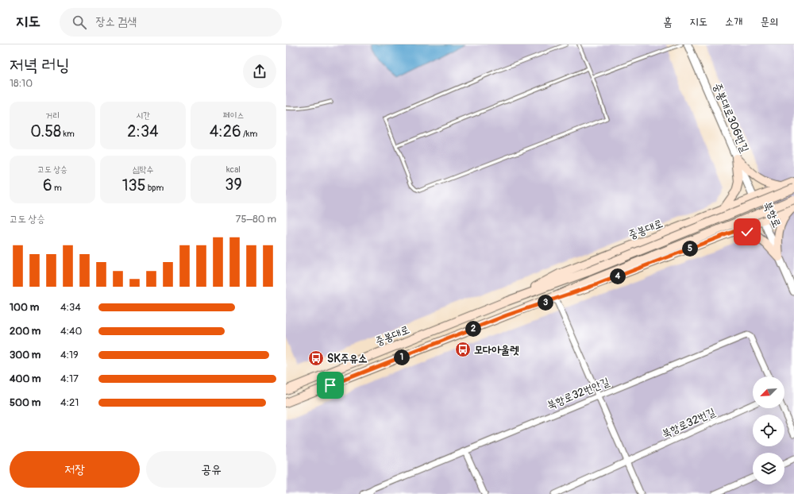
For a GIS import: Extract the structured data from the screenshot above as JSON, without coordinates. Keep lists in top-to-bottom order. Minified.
{"streets":{"main road":["중봉대로"],"street":["중봉대로306번길","북항로","북항로32번안길","북항로32번길"]},"crossings":[["중봉대로306번길","북항로"],["중봉대로306번길","중봉대로"],["북항로","중봉대로"]],"places":{"bus stop":["모다아울렛","SK주유소"]},"north":"bottom left","page":{"header":"지도","search":"장소 검색","nav":["홈","지도","소개","문의"],"heading":["저녁 러닝","18:10"],"stats":[["거리","0.58 km"],["시간","2:34"],["페이스","4:26 /km"],["고도 상승","6 m"],["심박수","135 bpm"],["kcal","39"]],"chart":["고도 상승","75–80 m"],"pins":["5","4","3","2","1"],"list":[{"name":"100 m","note":"4:34"},{"name":"200 m","note":"4:40"},{"name":"300 m","note":"4:19"},{"name":"400 m","note":"4:17"},{"name":"500 m","note":"4:21"}],"buttons":["저장","공유"]}}
